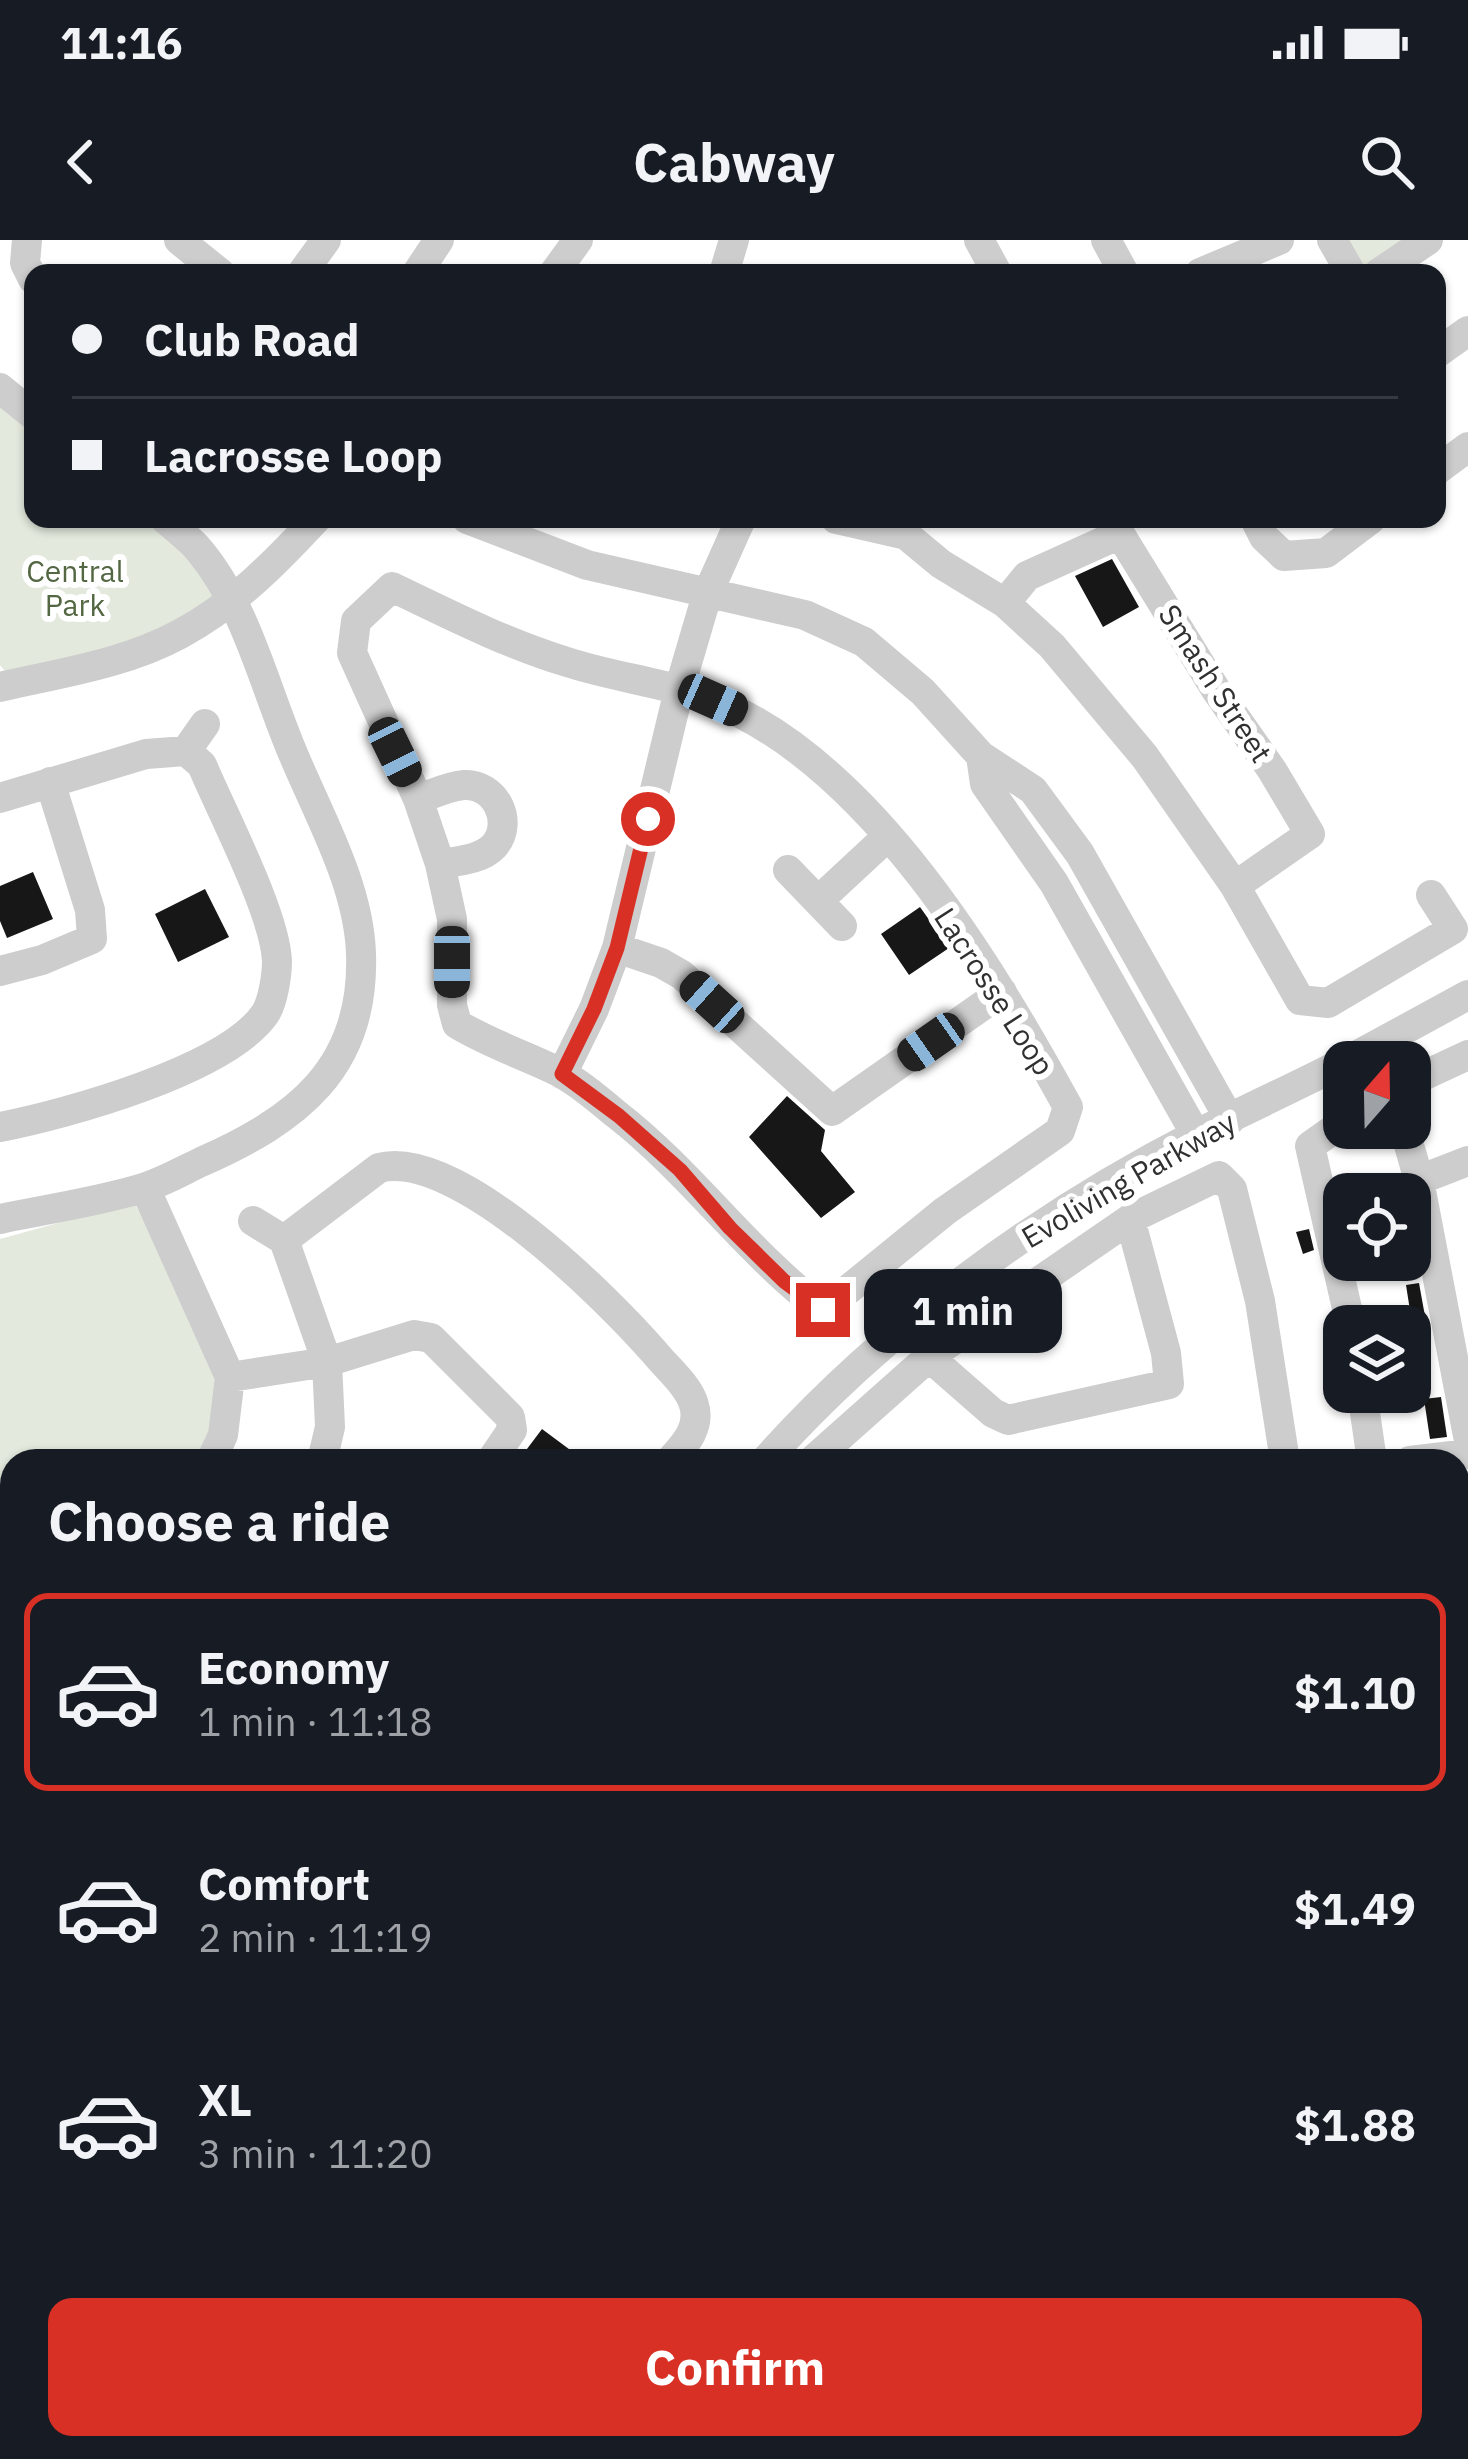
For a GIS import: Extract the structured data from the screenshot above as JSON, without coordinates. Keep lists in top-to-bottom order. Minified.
{"streets":{"street":["Smash Street","Lacrosse Loop","Evoliving Parkway"]},"parks":["Central Park"],"north":"top","page":{"status":"11:16","header":"Cabway","banner":["Club Road","Lacrosse Loop"],"bubble":"1 min","heading":"Choose a ride","list":[{"name":"Economy","note":"1 min · 11:18","value":"$1.10"},{"name":"Comfort","note":"2 min · 11:19","value":"$1.49"},{"name":"XL","note":"3 min · 11:20","value":"$1.88"}],"buttons":"Confirm"}}
